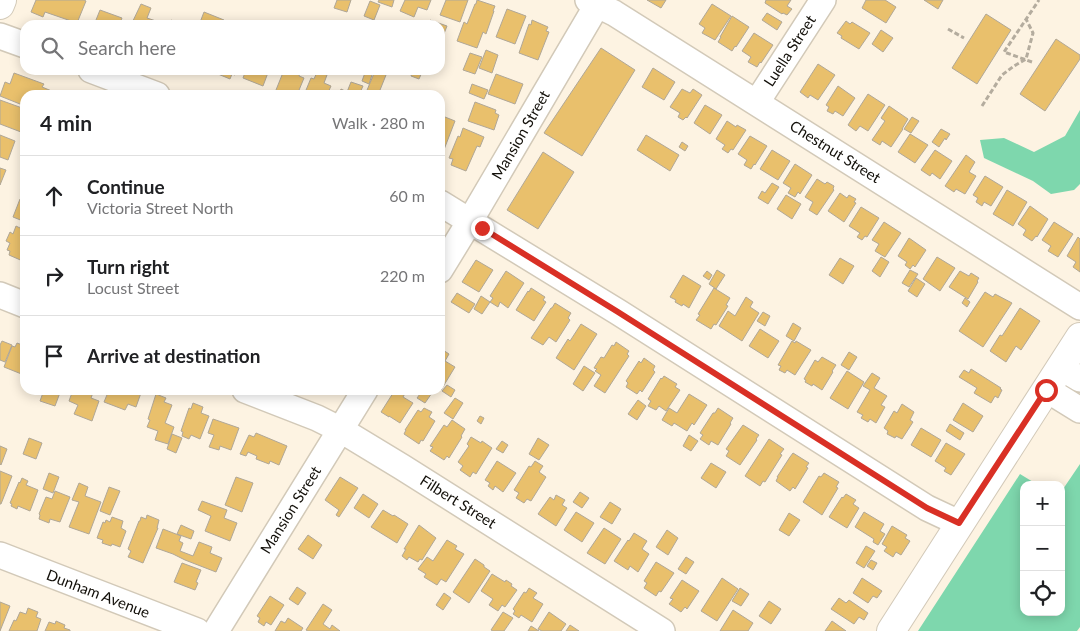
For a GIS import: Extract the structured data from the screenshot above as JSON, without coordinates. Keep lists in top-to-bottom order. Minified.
{"streets":{"street":["Luella Street","Mansion Street","Chestnut Street","Filbert Street","Dunham Avenue"]},"crossings":[["Luella Street","Chestnut Street"],["Mansion Street","Chestnut Street"],["Mansion Street","Filbert Street"]],"page":{"search":"Search here","heading":["4 min","Walk · 280 m"],"list":[["Continue","Victoria Street North","60 m"],["Turn right","Locust Street","220 m"],"Arrive at destination"],"map_buttons":["+","−"]}}
